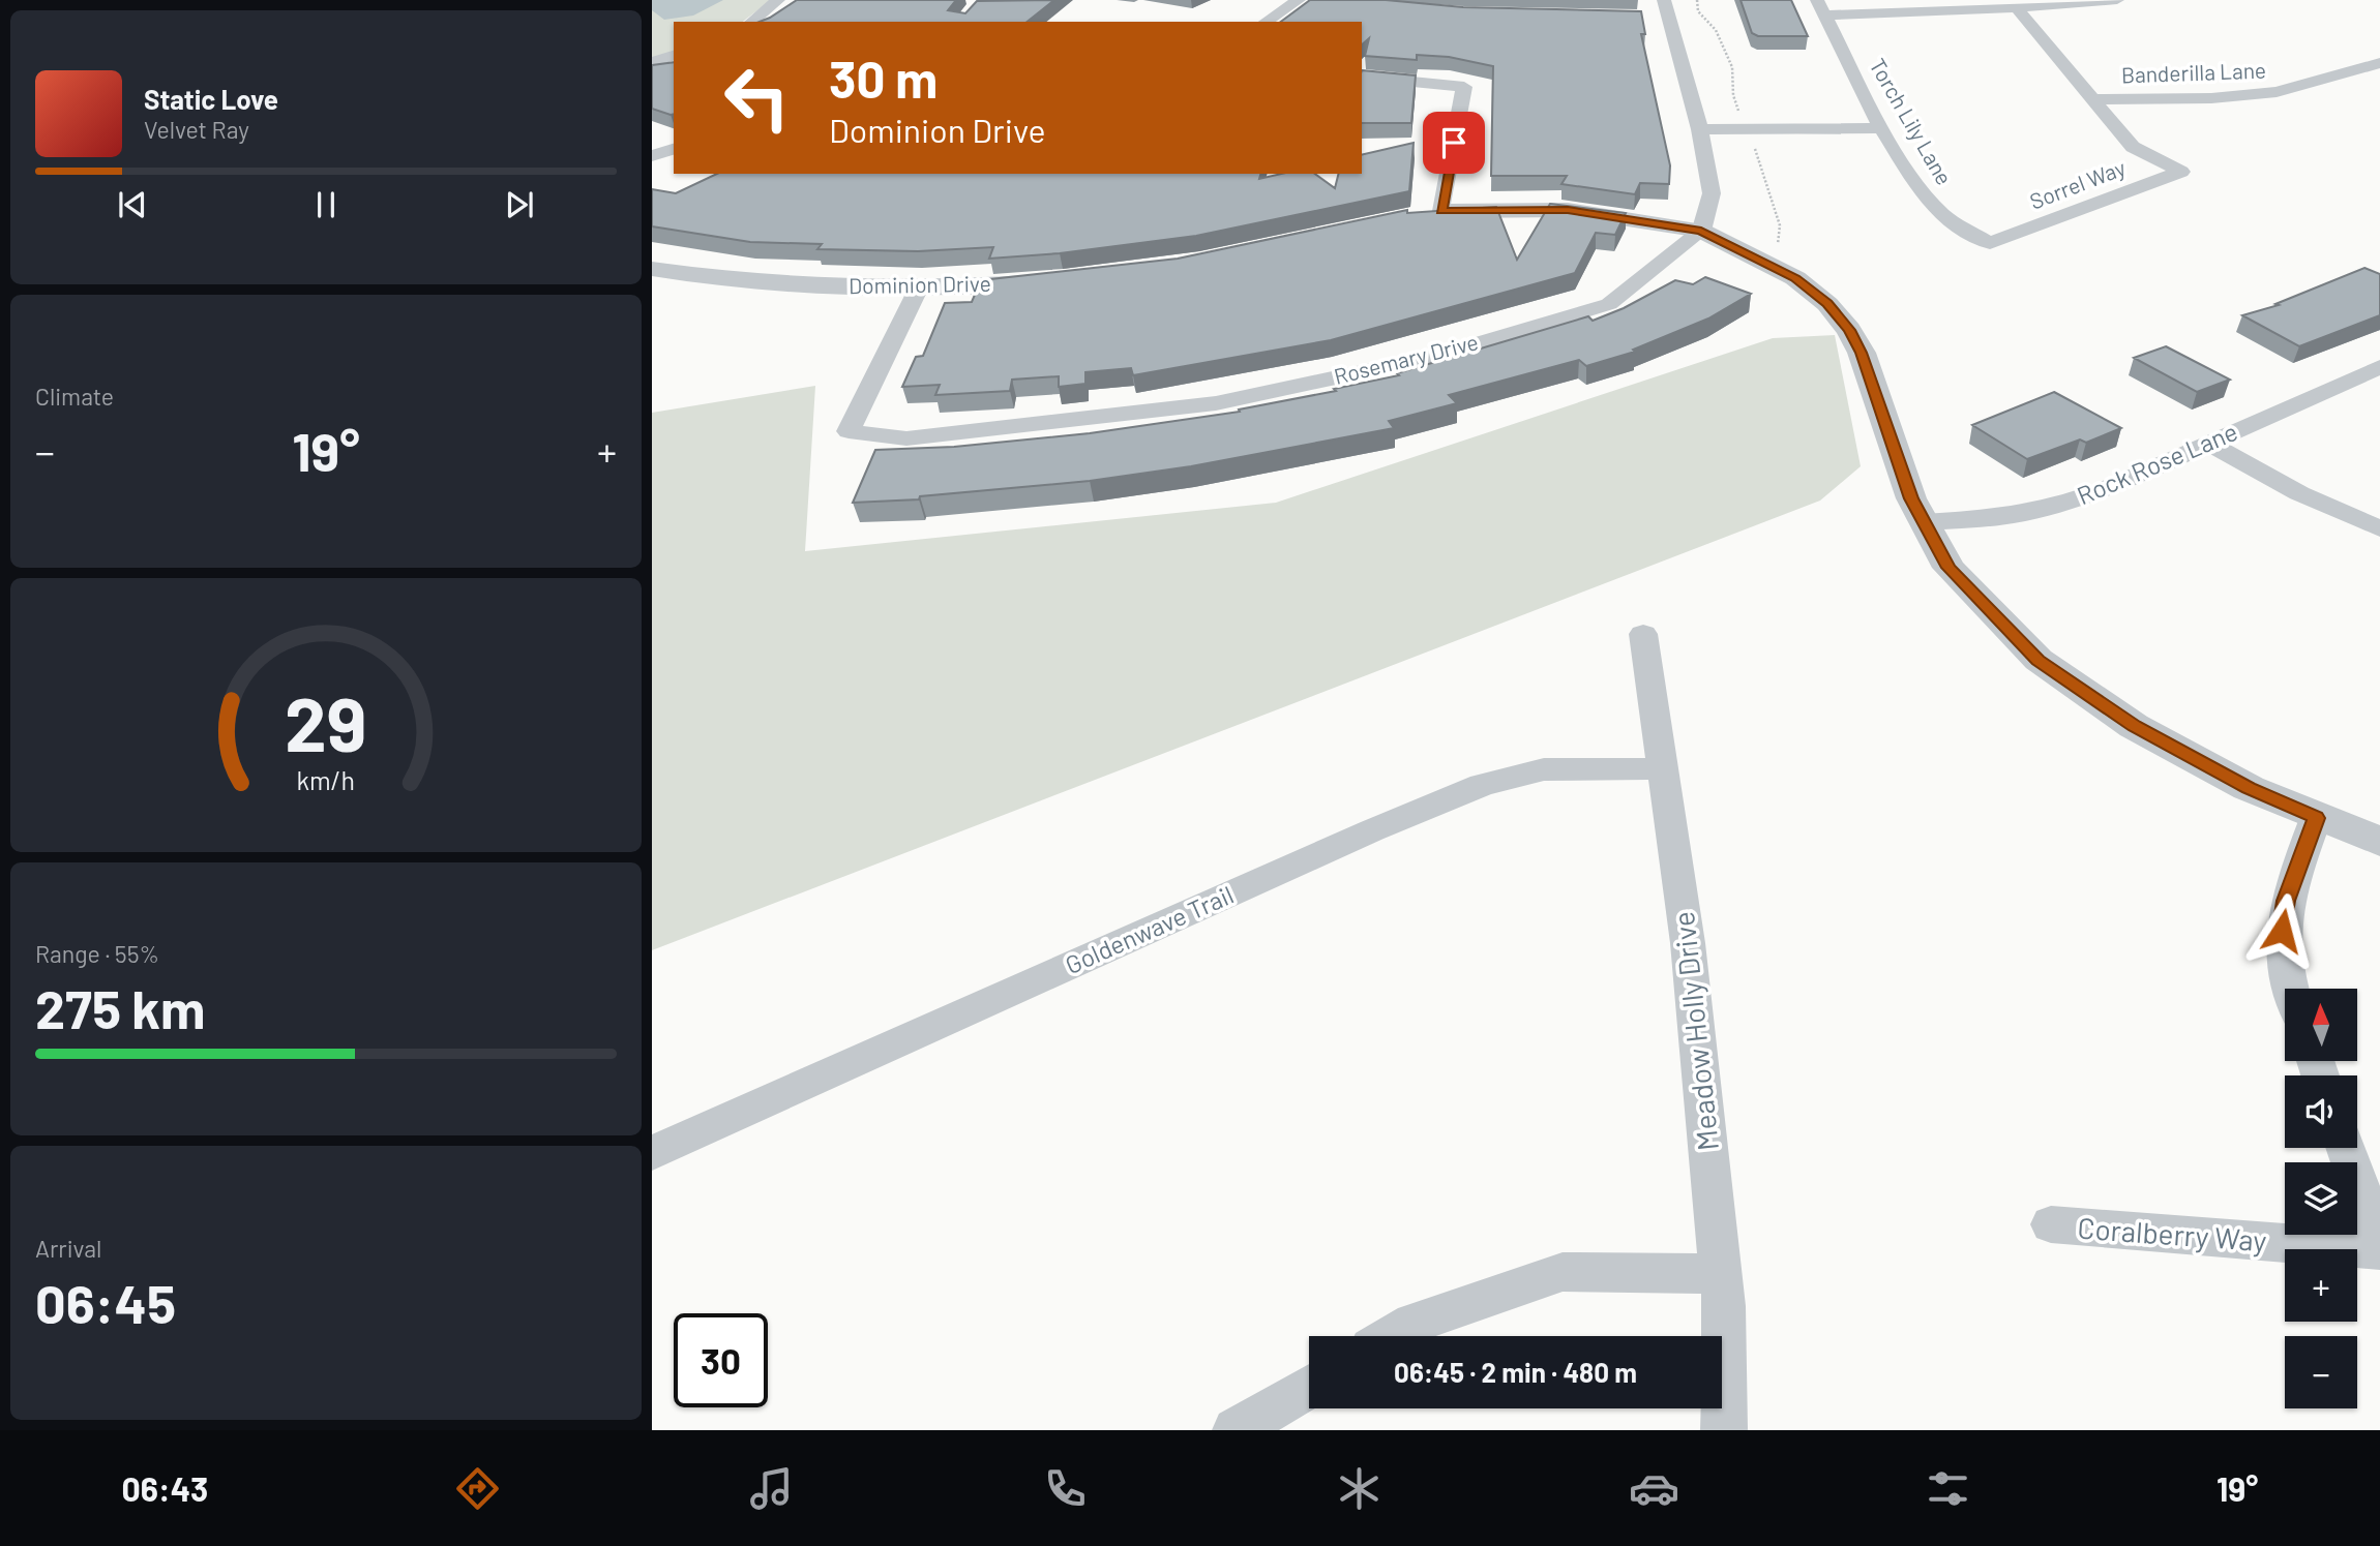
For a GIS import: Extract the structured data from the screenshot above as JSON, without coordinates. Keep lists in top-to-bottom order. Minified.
{"streets":{"street":["Banderilla Lane","Torch Lily Lane","Sorrel Way","Dominion Drive","Rosemary Drive","Rock Rose Lane","Goldenwave Trail","Meadow Holly Drive","Coralberry Way"]},"crossings":[["Banderilla Lane","Sorrel Way"],["Torch Lily Lane","Sorrel Way"],["Dominion Drive","Rosemary Drive"],["Goldenwave Trail","Meadow Holly Drive"]],"north":"top","page":{"turn":["30 m","Dominion Drive"],"song":["Static Love","Velvet Ray"],"tile":["Climate",["Range · 55%","275 km"],["Arrival","06:45"]],"heat":["−","19°","+"],"map_buttons":["+","−"],"limit":"30","trip":"06:45 · 2 min · 480 m","tabs":["06:43","19°"],"gauge":["29","km/h"]}}
